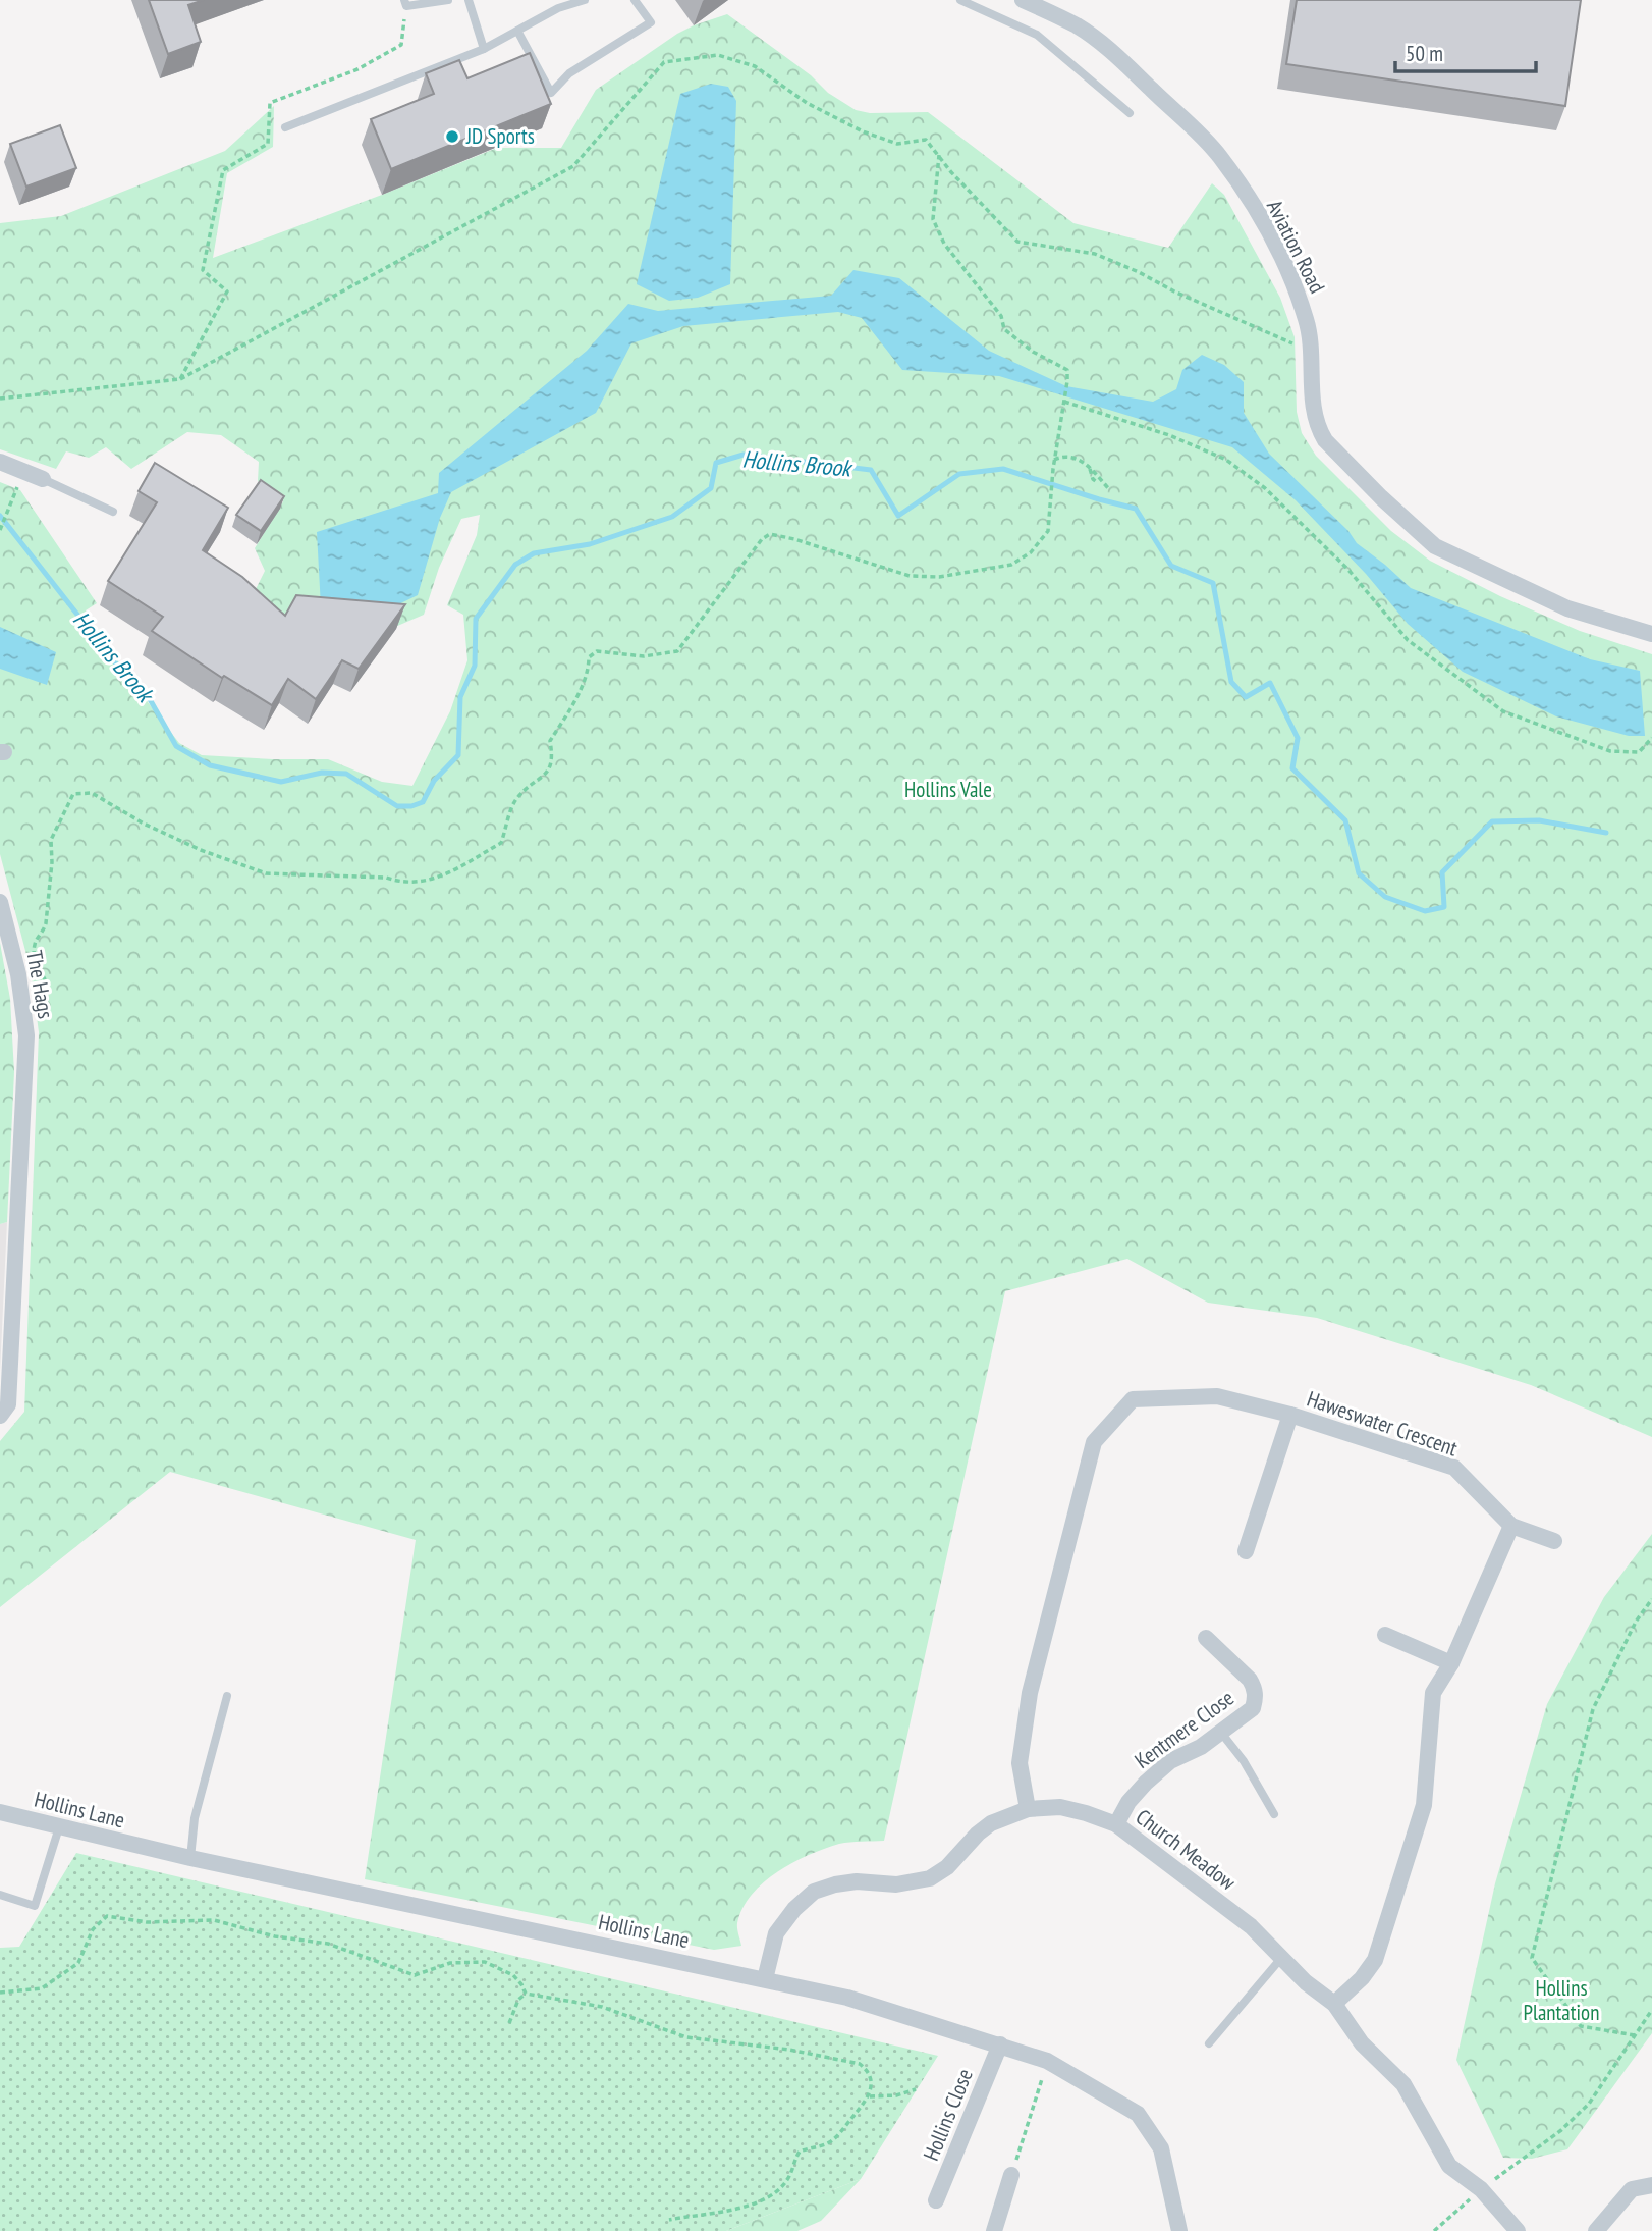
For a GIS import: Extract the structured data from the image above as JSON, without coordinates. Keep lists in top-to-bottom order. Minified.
{"streets":{"street":["Aviation Road","The Hags","Haweswater Crescent","Kentmere Close","Hollins Lane","Church Meadow","Hollins Close"]},"crossings":[["Haweswater Crescent","Church Meadow"],["Kentmere Close","Church Meadow"],["Hollins Lane","Church Meadow"],["Hollins Lane","Hollins Close"]],"water":["Hollins Brook"],"parks":["Hollins Vale","Hollins Plantation"],"places":["JD Sports"],"scale_bar":"50 m"}
